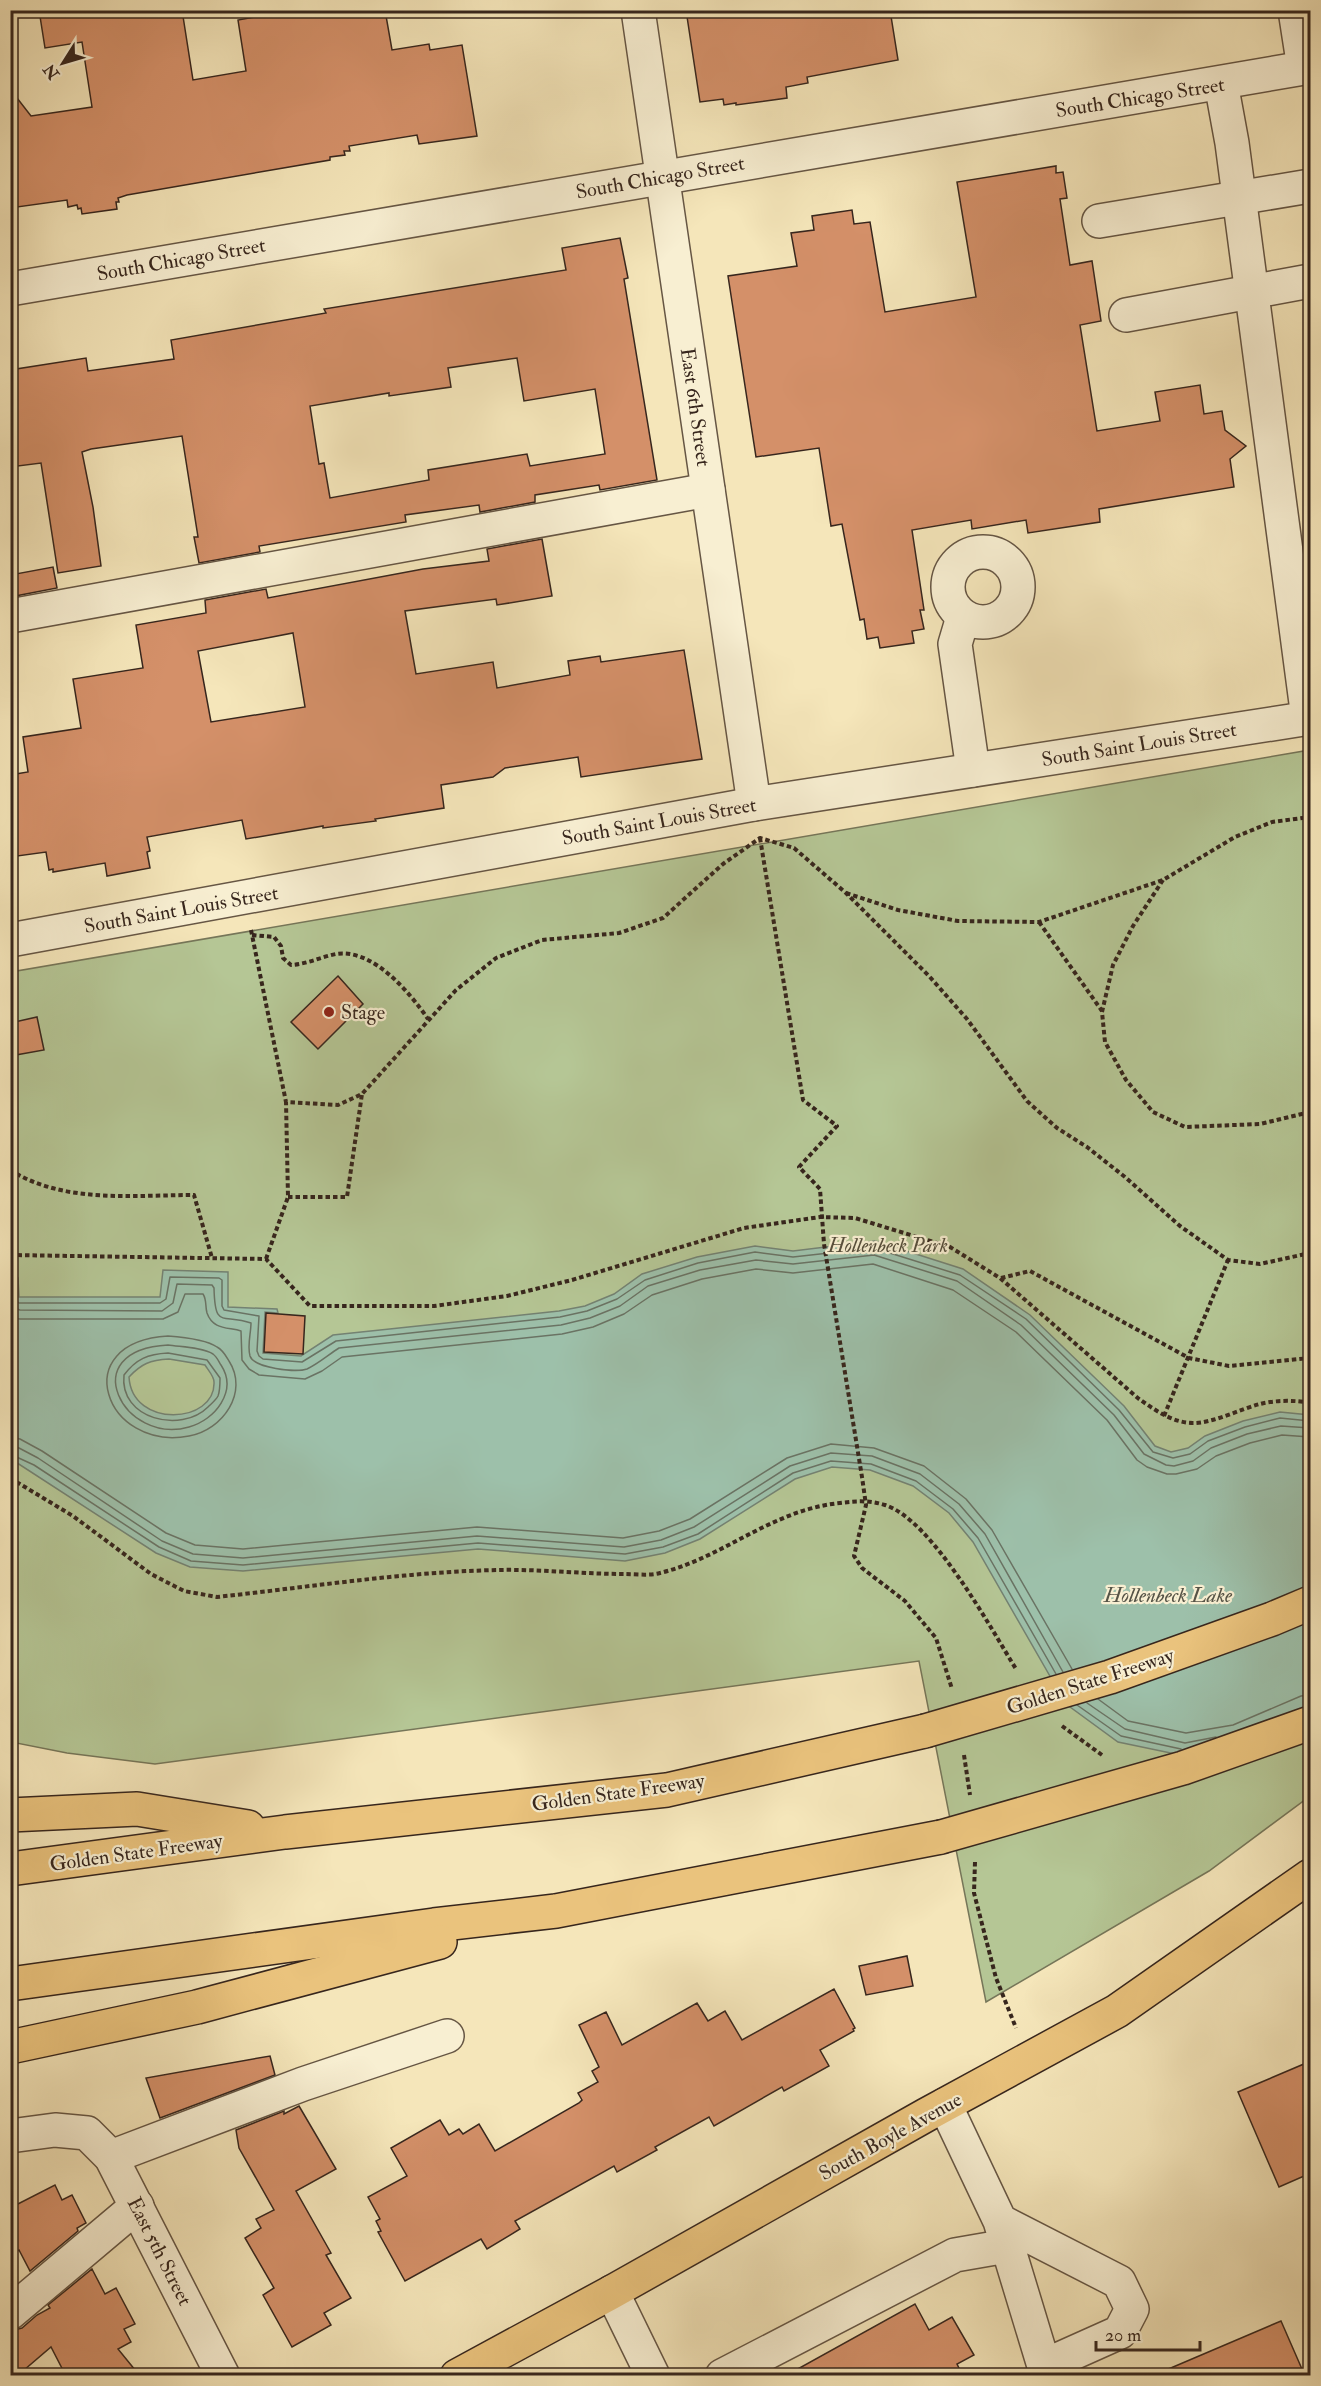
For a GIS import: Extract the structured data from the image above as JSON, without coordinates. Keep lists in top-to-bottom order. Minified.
{"streets":{"main road":["Golden State Freeway","South Boyle Avenue"],"street":["South Chicago Street","East 6th Street","South Saint Louis Street","East 5th Street"]},"crossings":[["South Chicago Street","East 6th Street"],["East 6th Street","South Saint Louis Street"]],"water":["Hollenbeck Lake"],"parks":["Hollenbeck Park"],"places":["Stage"],"scale_bar":"20 m","north":"bottom left"}
